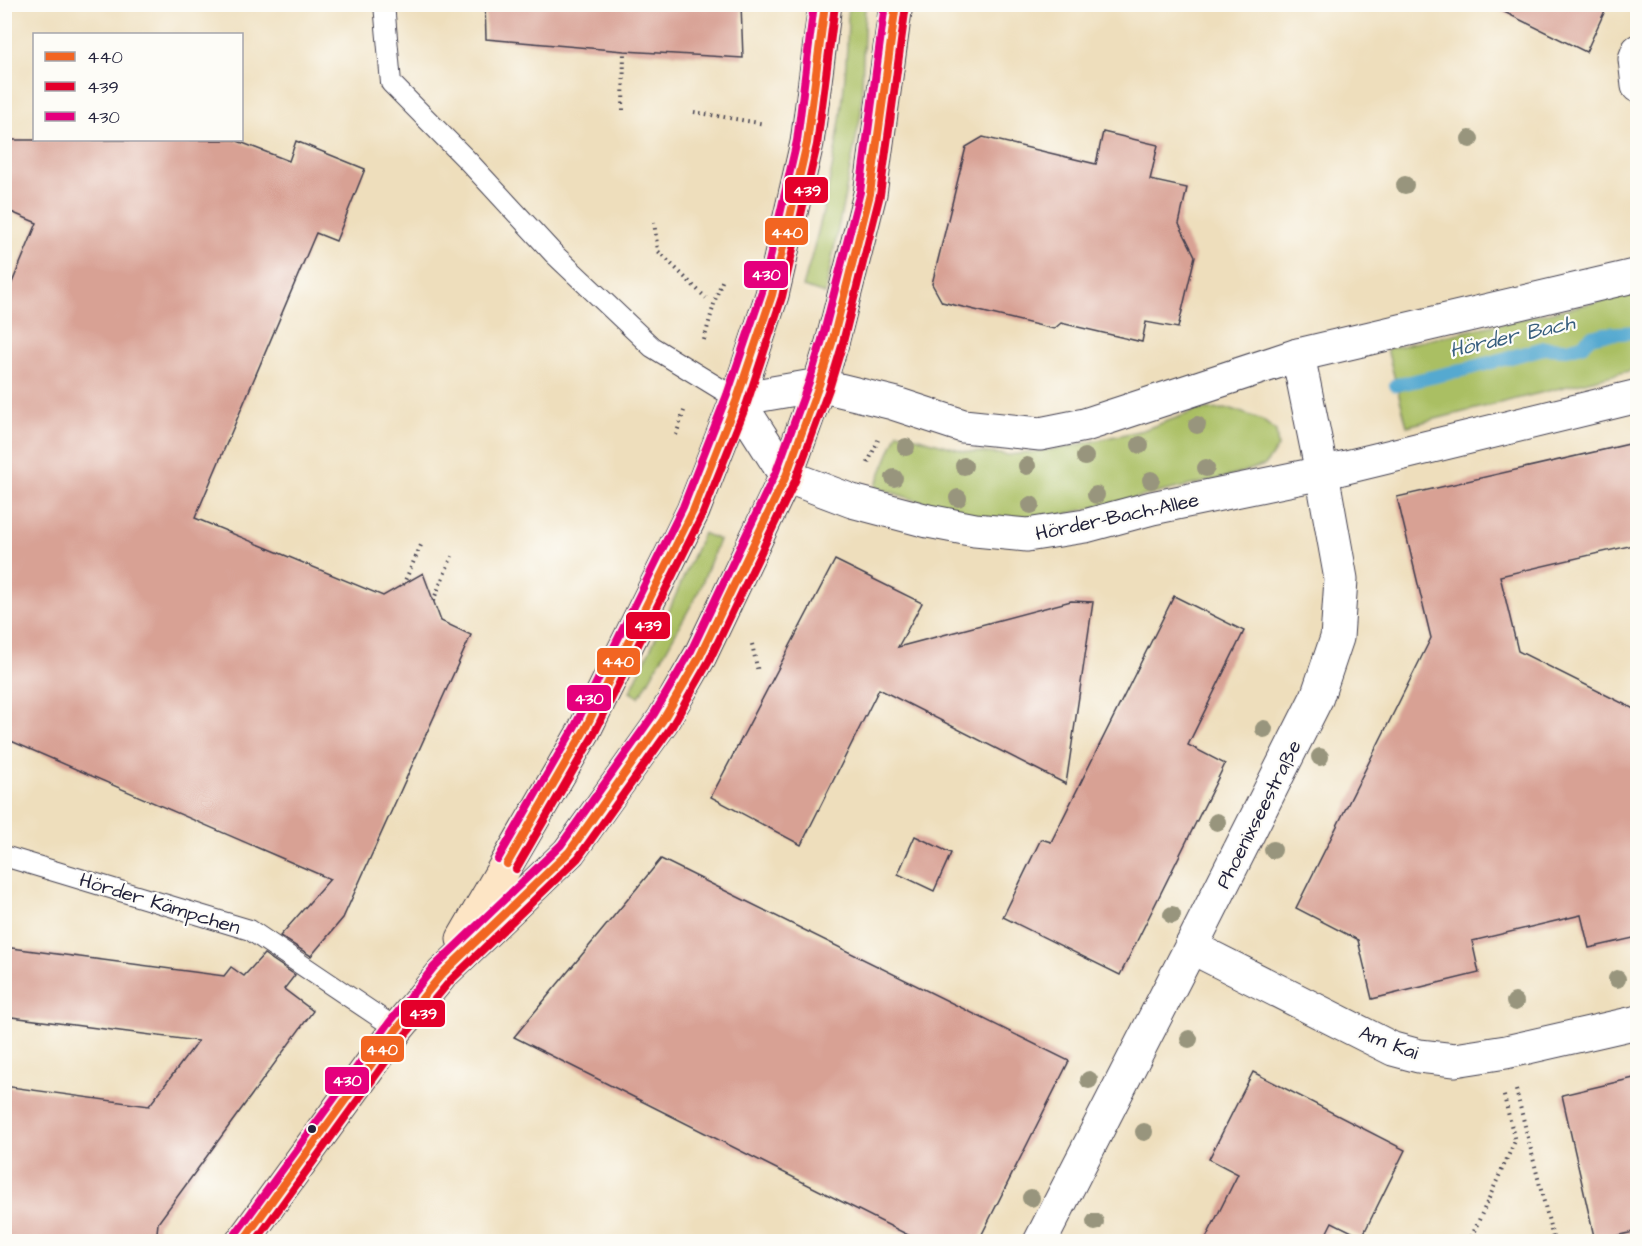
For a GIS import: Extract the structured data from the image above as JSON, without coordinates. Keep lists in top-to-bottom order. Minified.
{"streets":{"street":["Hörder-Bach-Allee","Phoenixseestraße","Am Kai"],"lane":["Hörder Kämpchen"]},"crossings":[["Hörder-Bach-Allee","Phoenixseestraße"],["Phoenixseestraße","Am Kai"]],"water":["Hörder Bach"],"lines":["transit line 440","transit line 430","transit line 439"],"legend":["440","439","430"]}
